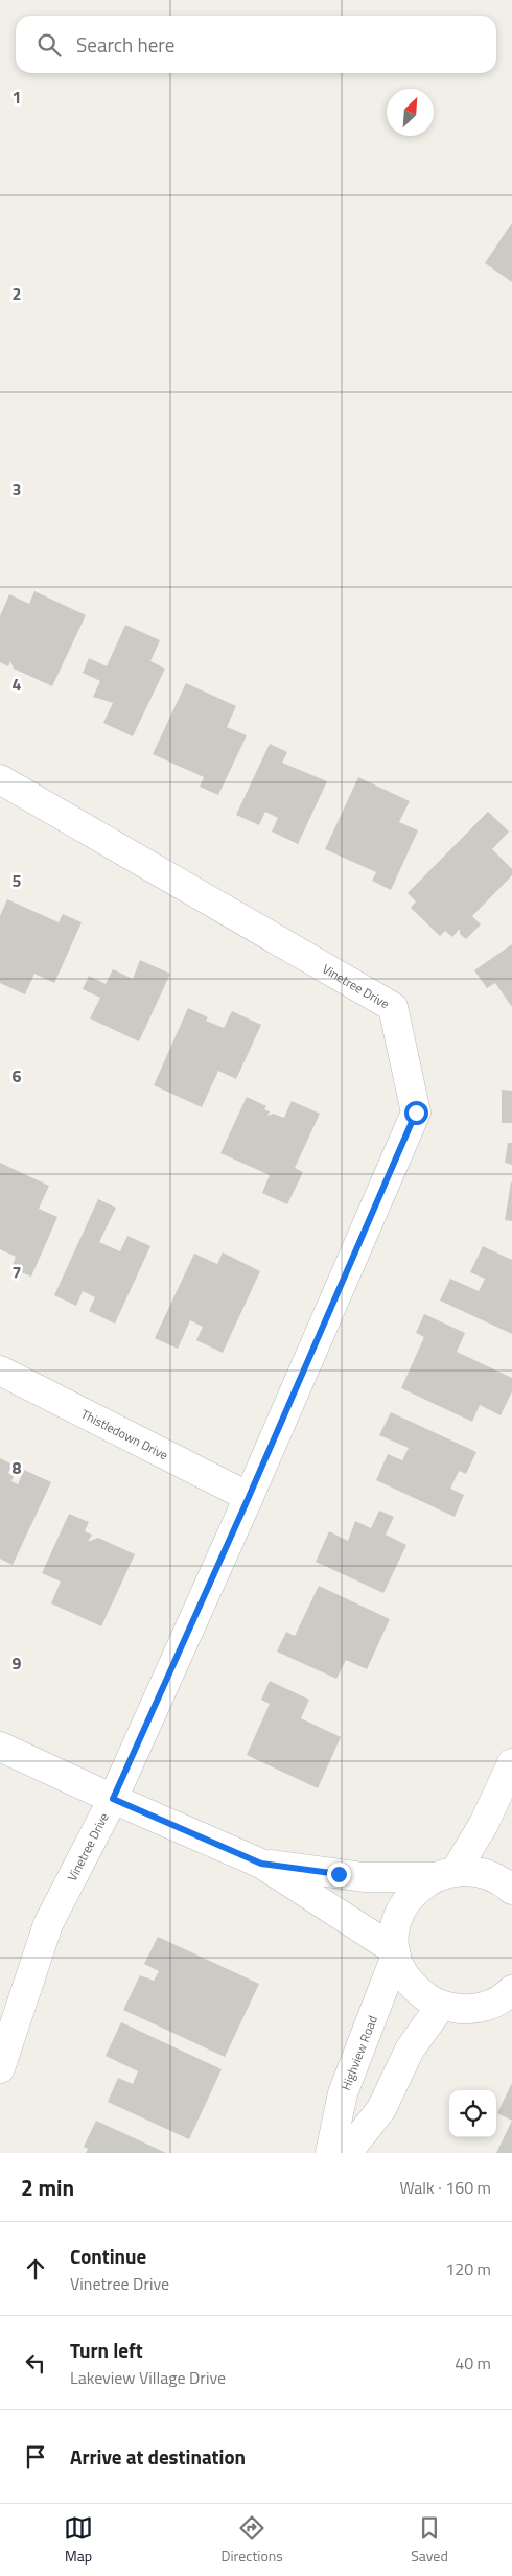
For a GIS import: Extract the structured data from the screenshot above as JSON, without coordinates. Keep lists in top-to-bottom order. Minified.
{"streets":{"street":["Vinetree Drive","Thistledown Drive","Highview Road"]},"crossings":[["Vinetree Drive","Thistledown Drive"]],"north":"top right","page":{"search":"Search here","heading":["2 min","Walk · 160 m"],"list":[["Continue","Vinetree Drive","120 m"],["Turn left","Lakeview Village Drive","40 m"],"Arrive at destination"],"nav":["Map","Directions","Saved"]},"grid":{"rows":["1","2","3","4","5","6","7","8","9"]}}
